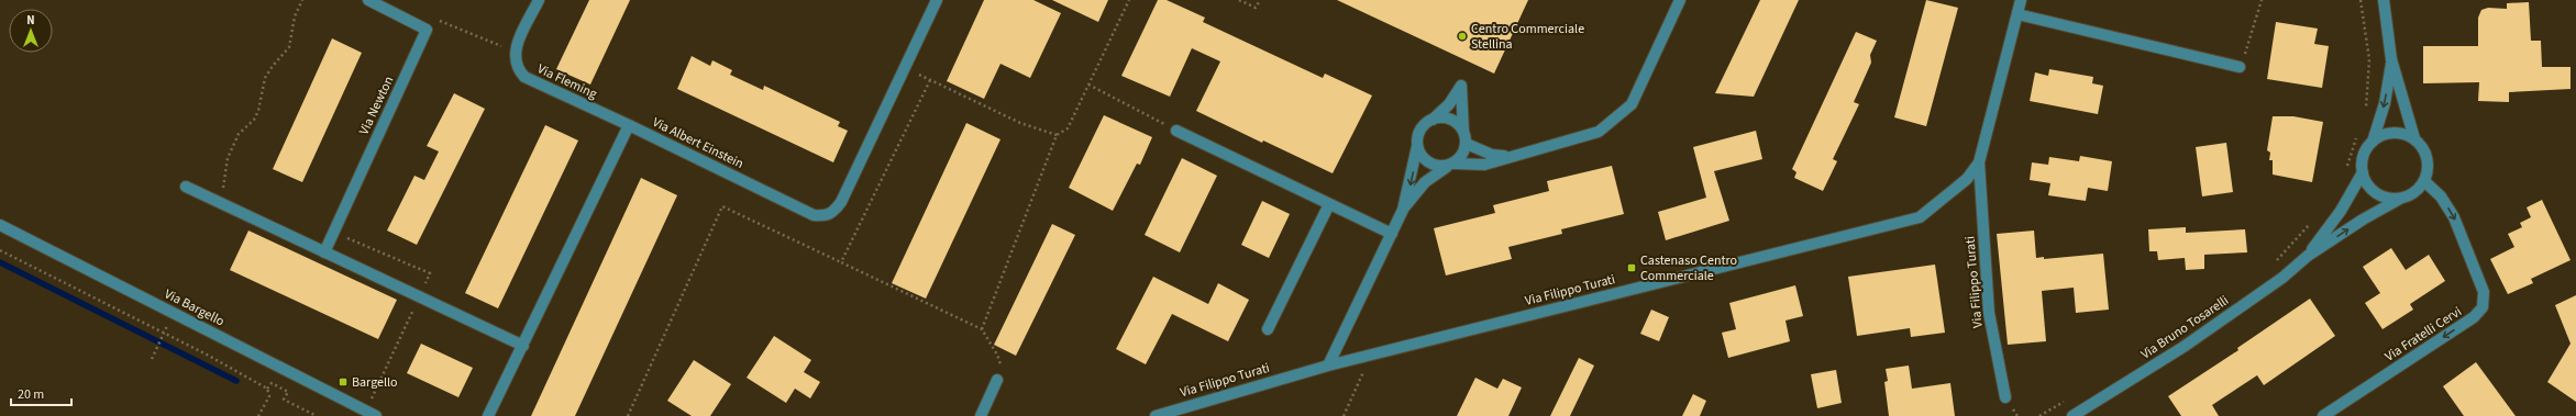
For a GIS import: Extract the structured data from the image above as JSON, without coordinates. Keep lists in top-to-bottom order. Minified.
{"streets":{"street":["Via Fleming","Via Newton","Via Albert Einstein","Via Filippo Turati","Via Bargello","Via Bruno Tosarelli","Via Fratelli Cervi"]},"crossings":[["Via Fleming","Via Albert Einstein"],["Via Bruno Tosarelli","Via Fratelli Cervi"]],"places":{"other":["Centro Commerciale Stellina"],"transit":["Castenaso Centro Commerciale","Bargello"]},"scale_bar":"20 m","north":"top"}
